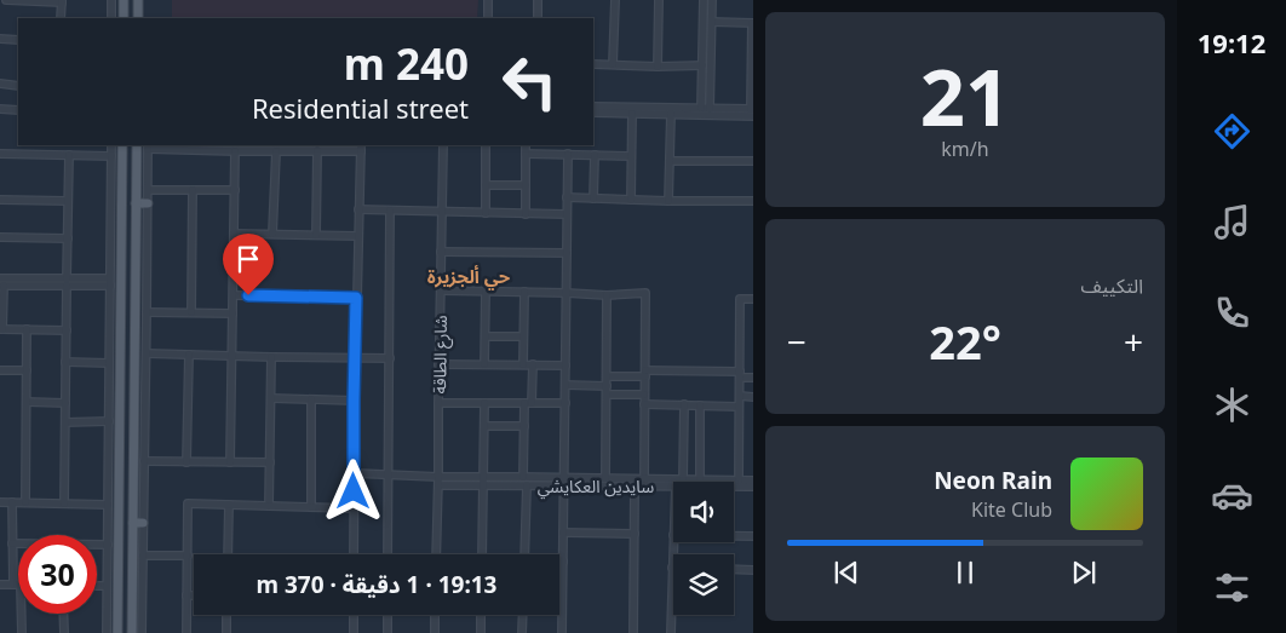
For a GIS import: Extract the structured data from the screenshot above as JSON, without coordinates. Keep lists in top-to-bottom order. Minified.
{"streets":{"street":["شارع الطاقة","سايدين العكايشي"]},"crossings":[["شارع الطاقة","سايدين العكايشي"]],"districts":["حي ألجزيرة"],"page":{"tabs":"19:12","tile":[["21","km/h"],"التكييف"],"turn":["240 m","Residential street"],"heat":["−","22°","+"],"song":["Neon Rain","Kite Club"],"limit":"30","trip":"19:13 · 1 دقيقة · 370 m"}}
